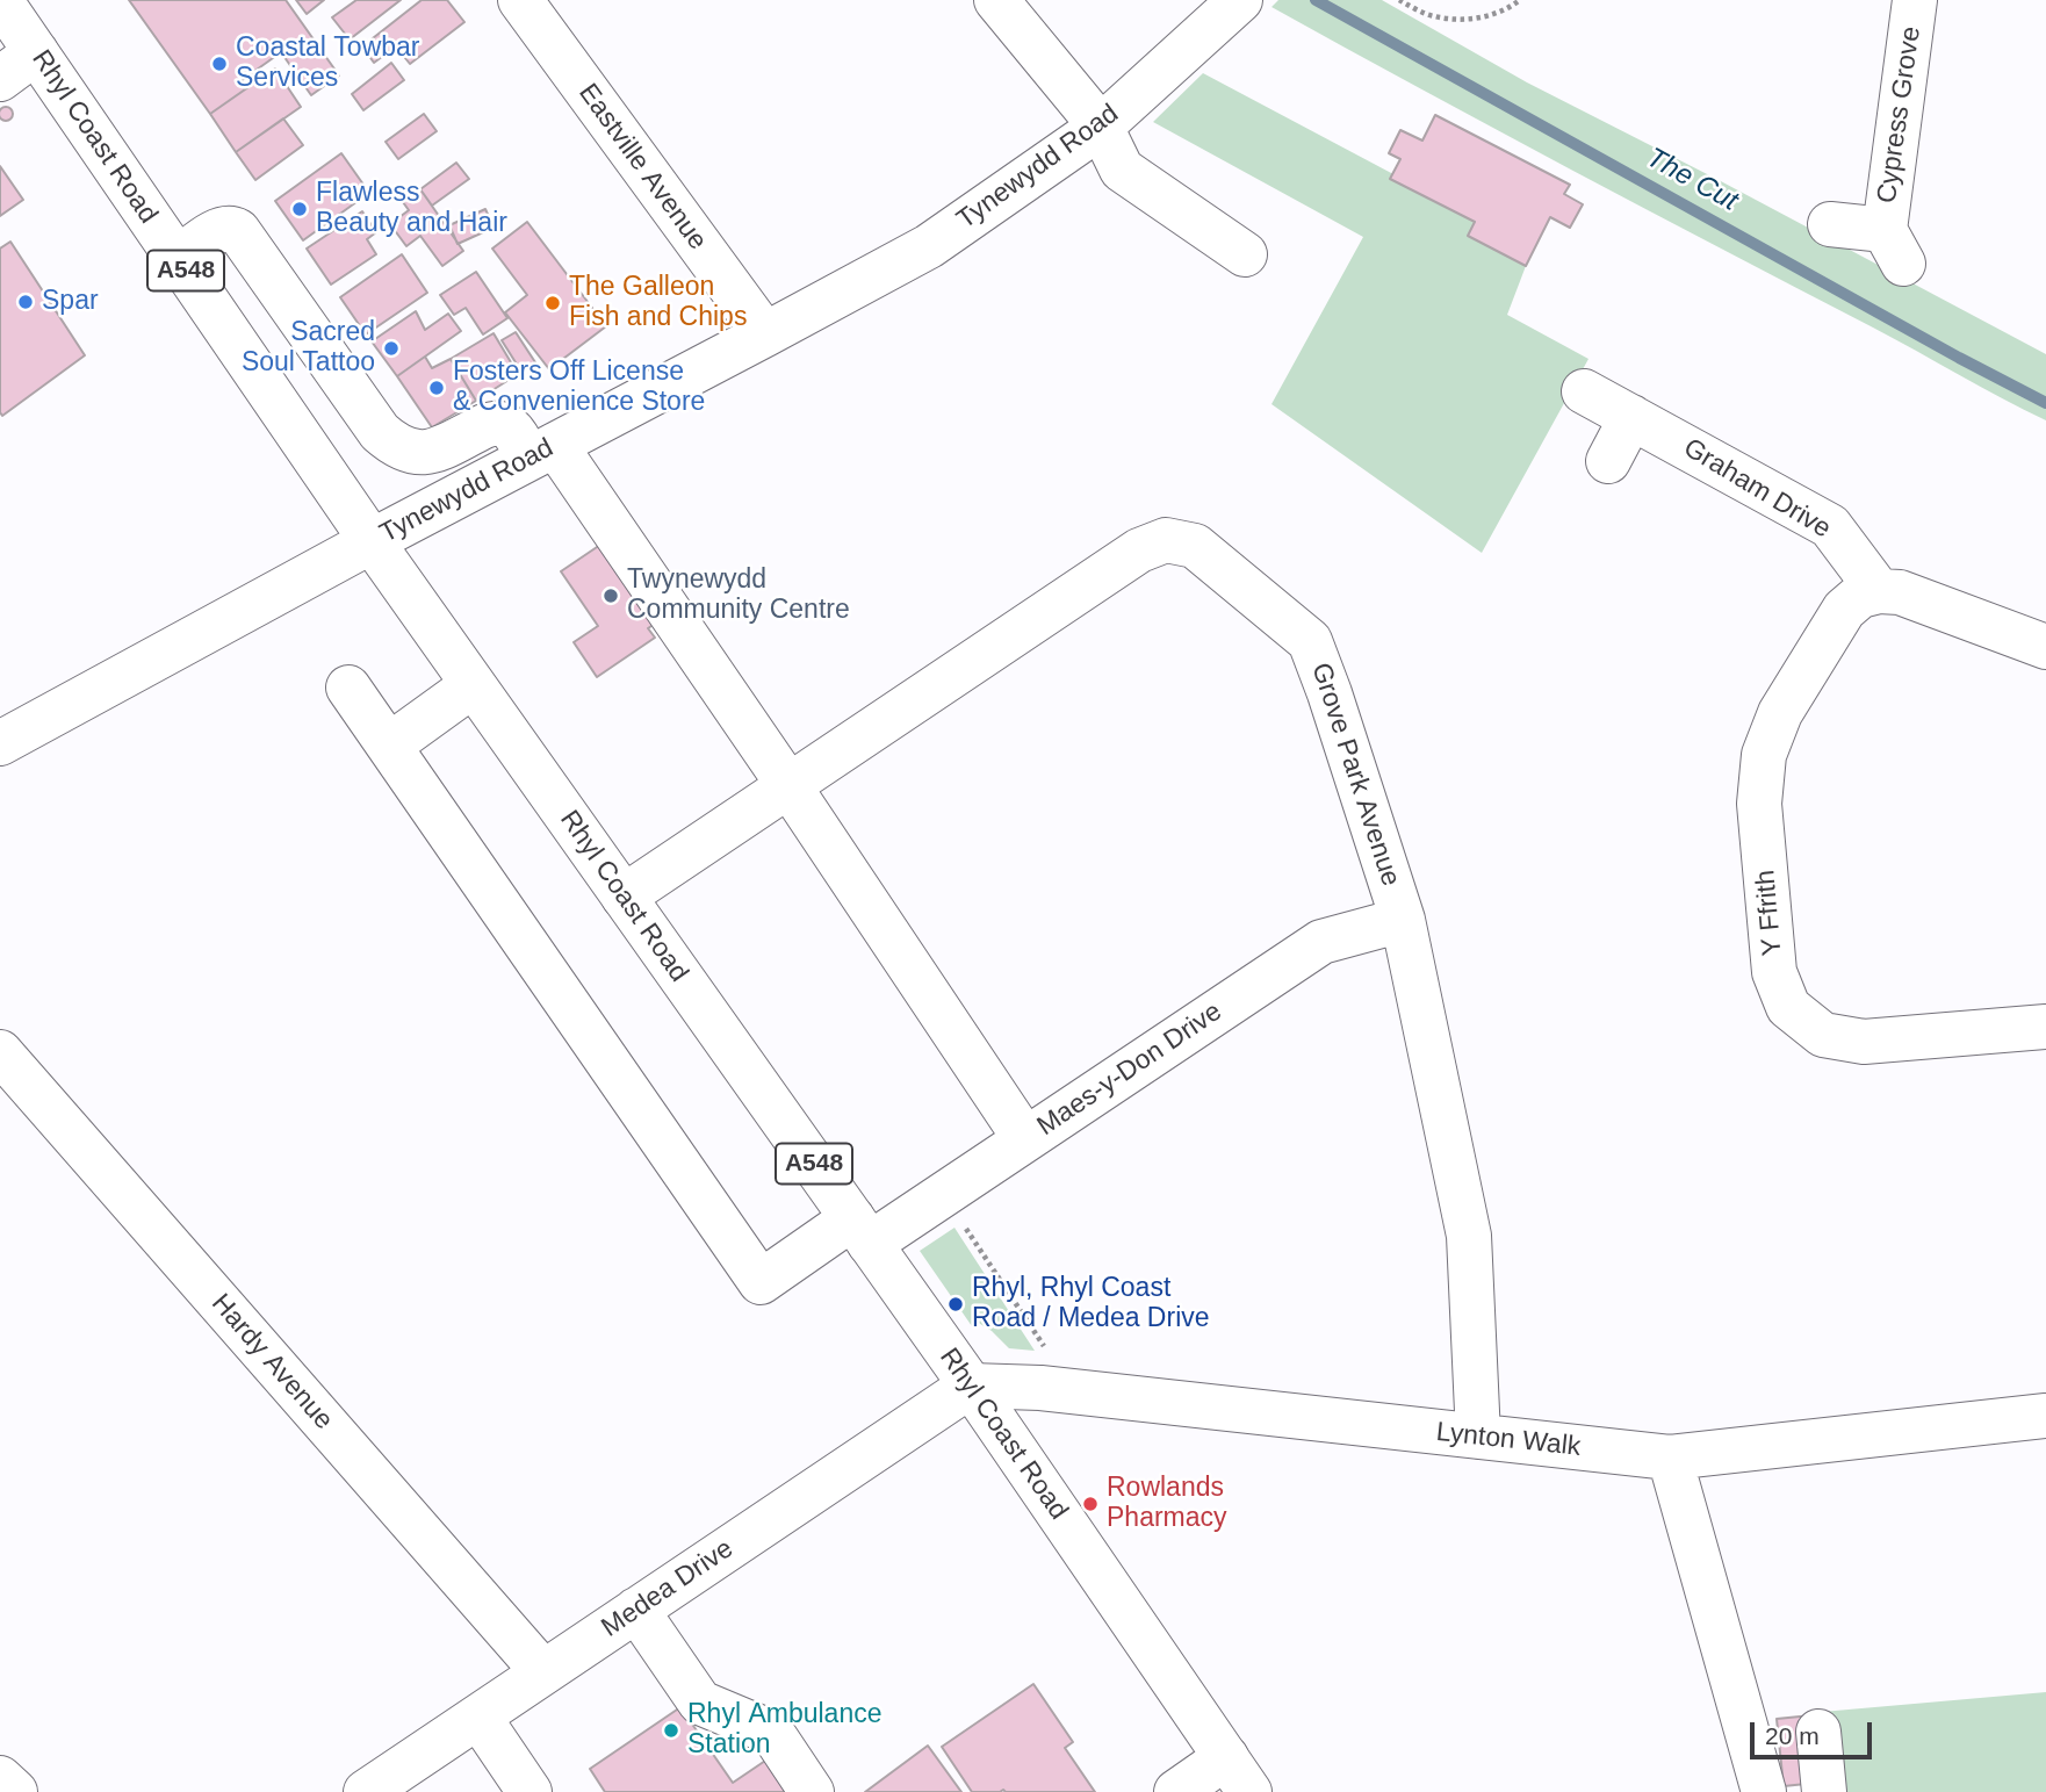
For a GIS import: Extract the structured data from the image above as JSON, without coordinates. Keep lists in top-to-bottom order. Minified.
{"streets":{"street":["Cypress Grove","Rhyl Coast Road","Eastville Avenue","Tynewydd Road","A548","Graham Drive","Grove Park Avenue","Y Ffrith","Maes-y-Don Drive","Hardy Avenue","Lynton Walk","Medea Drive"]},"crossings":[["Rhyl Coast Road","Tynewydd Road"],["Rhyl Coast Road","Grove Park Avenue"],["Rhyl Coast Road","Maes-y-Don Drive"],["Rhyl Coast Road","Lynton Walk"],["Rhyl Coast Road","Medea Drive"],["Eastville Avenue","Tynewydd Road"],["Graham Drive","Y Ffrith"],["Grove Park Avenue","Maes-y-Don Drive"],["Grove Park Avenue","Lynton Walk"],["Hardy Avenue","Medea Drive"],["Lynton Walk","Medea Drive"]],"water":["The Cut"],"places":["Coastal Towbar Services","Flawless Beauty and Hair","Spar","The Galleon Fish and Chips","Sacred Soul Tattoo","Fosters Off License & Convenience Store","Twynewydd Community Centre","Rhyl, Rhyl Coast Road / Medea Drive","Rowlands Pharmacy","Rhyl Ambulance Station"],"scale_bar":"20 m"}
